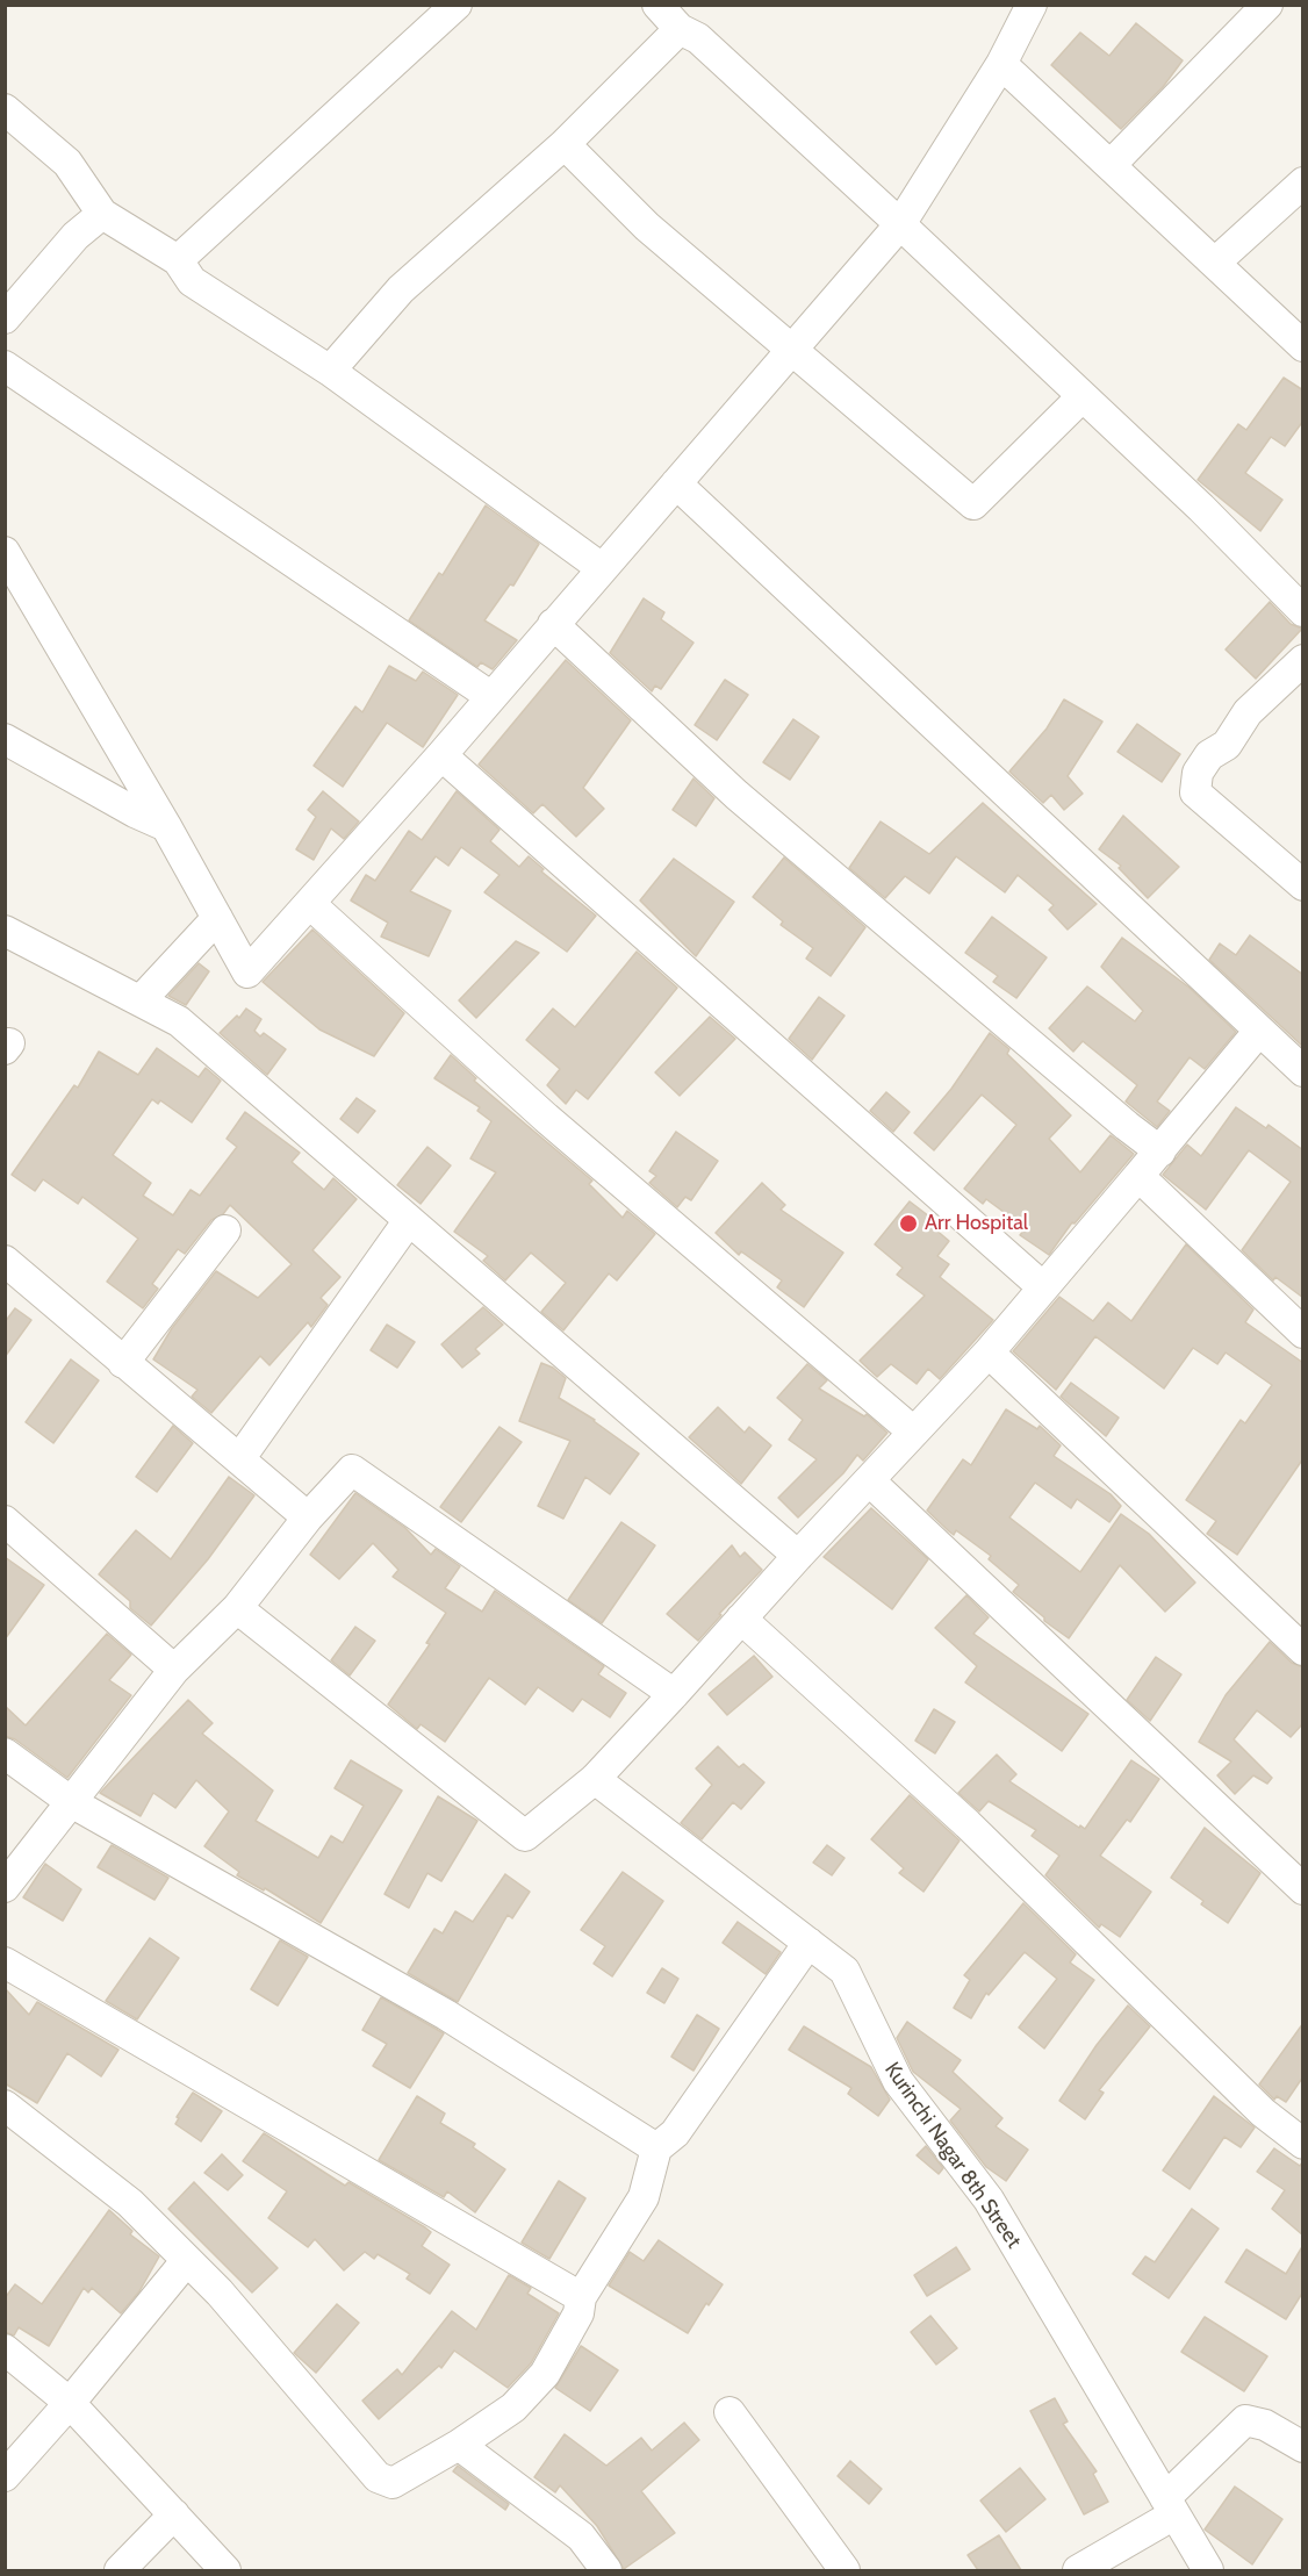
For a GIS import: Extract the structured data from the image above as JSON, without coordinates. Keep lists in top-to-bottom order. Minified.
{"streets":{"street":["Kurinchi Nagar 8th Street"]},"places":["Arr Hospital"]}
